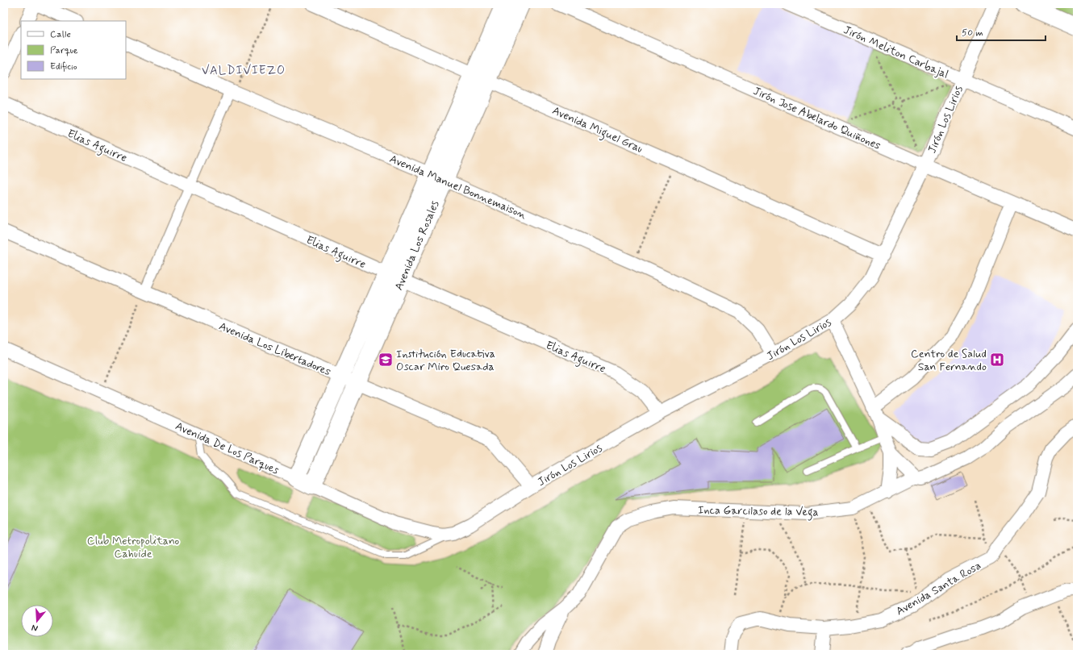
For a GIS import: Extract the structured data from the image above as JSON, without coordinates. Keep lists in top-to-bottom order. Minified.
{"streets":{"street":["Jirón Meliton Carbajal","Jirón Jose Abelardo Quiñones","Jirón Los Lirios","Avenida Miguel Grau","Elias Aguirre","Avenida Manuel Bonnemaison","Avenida Los Rosales","Avenida Los Libertadores","Avenida De Los Parques","Inca Garcilaso de la Vega","Avenida Santa Rosa"]},"crossings":[["Jirón Meliton Carbajal","Jirón Los Lirios"],["Jirón Jose Abelardo Quiñones","Jirón Los Lirios"],["Jirón Los Lirios","Avenida Miguel Grau"],["Jirón Los Lirios","Elias Aguirre"],["Jirón Los Lirios","Avenida Manuel Bonnemaison"],["Jirón Los Lirios","Avenida Los Libertadores"],["Jirón Los Lirios","Avenida De Los Parques"],["Avenida Miguel Grau","Avenida Los Rosales"],["Elias Aguirre","Avenida Los Rosales"],["Avenida Manuel Bonnemaison","Avenida Los Rosales"],["Avenida Los Rosales","Avenida Los Libertadores"],["Avenida Los Rosales","Avenida De Los Parques"]],"districts":["VALDIVIEZO"],"parks":["Club Metropolitano Cahuide"],"places":{"school or university":["Institución Educativa Oscar Miro Quesada"],"hospital":["Centro de Salud San Fernando"]},"legend":["Calle","Parque","Edificio"],"scale_bar":"50 m","north":"bottom"}
